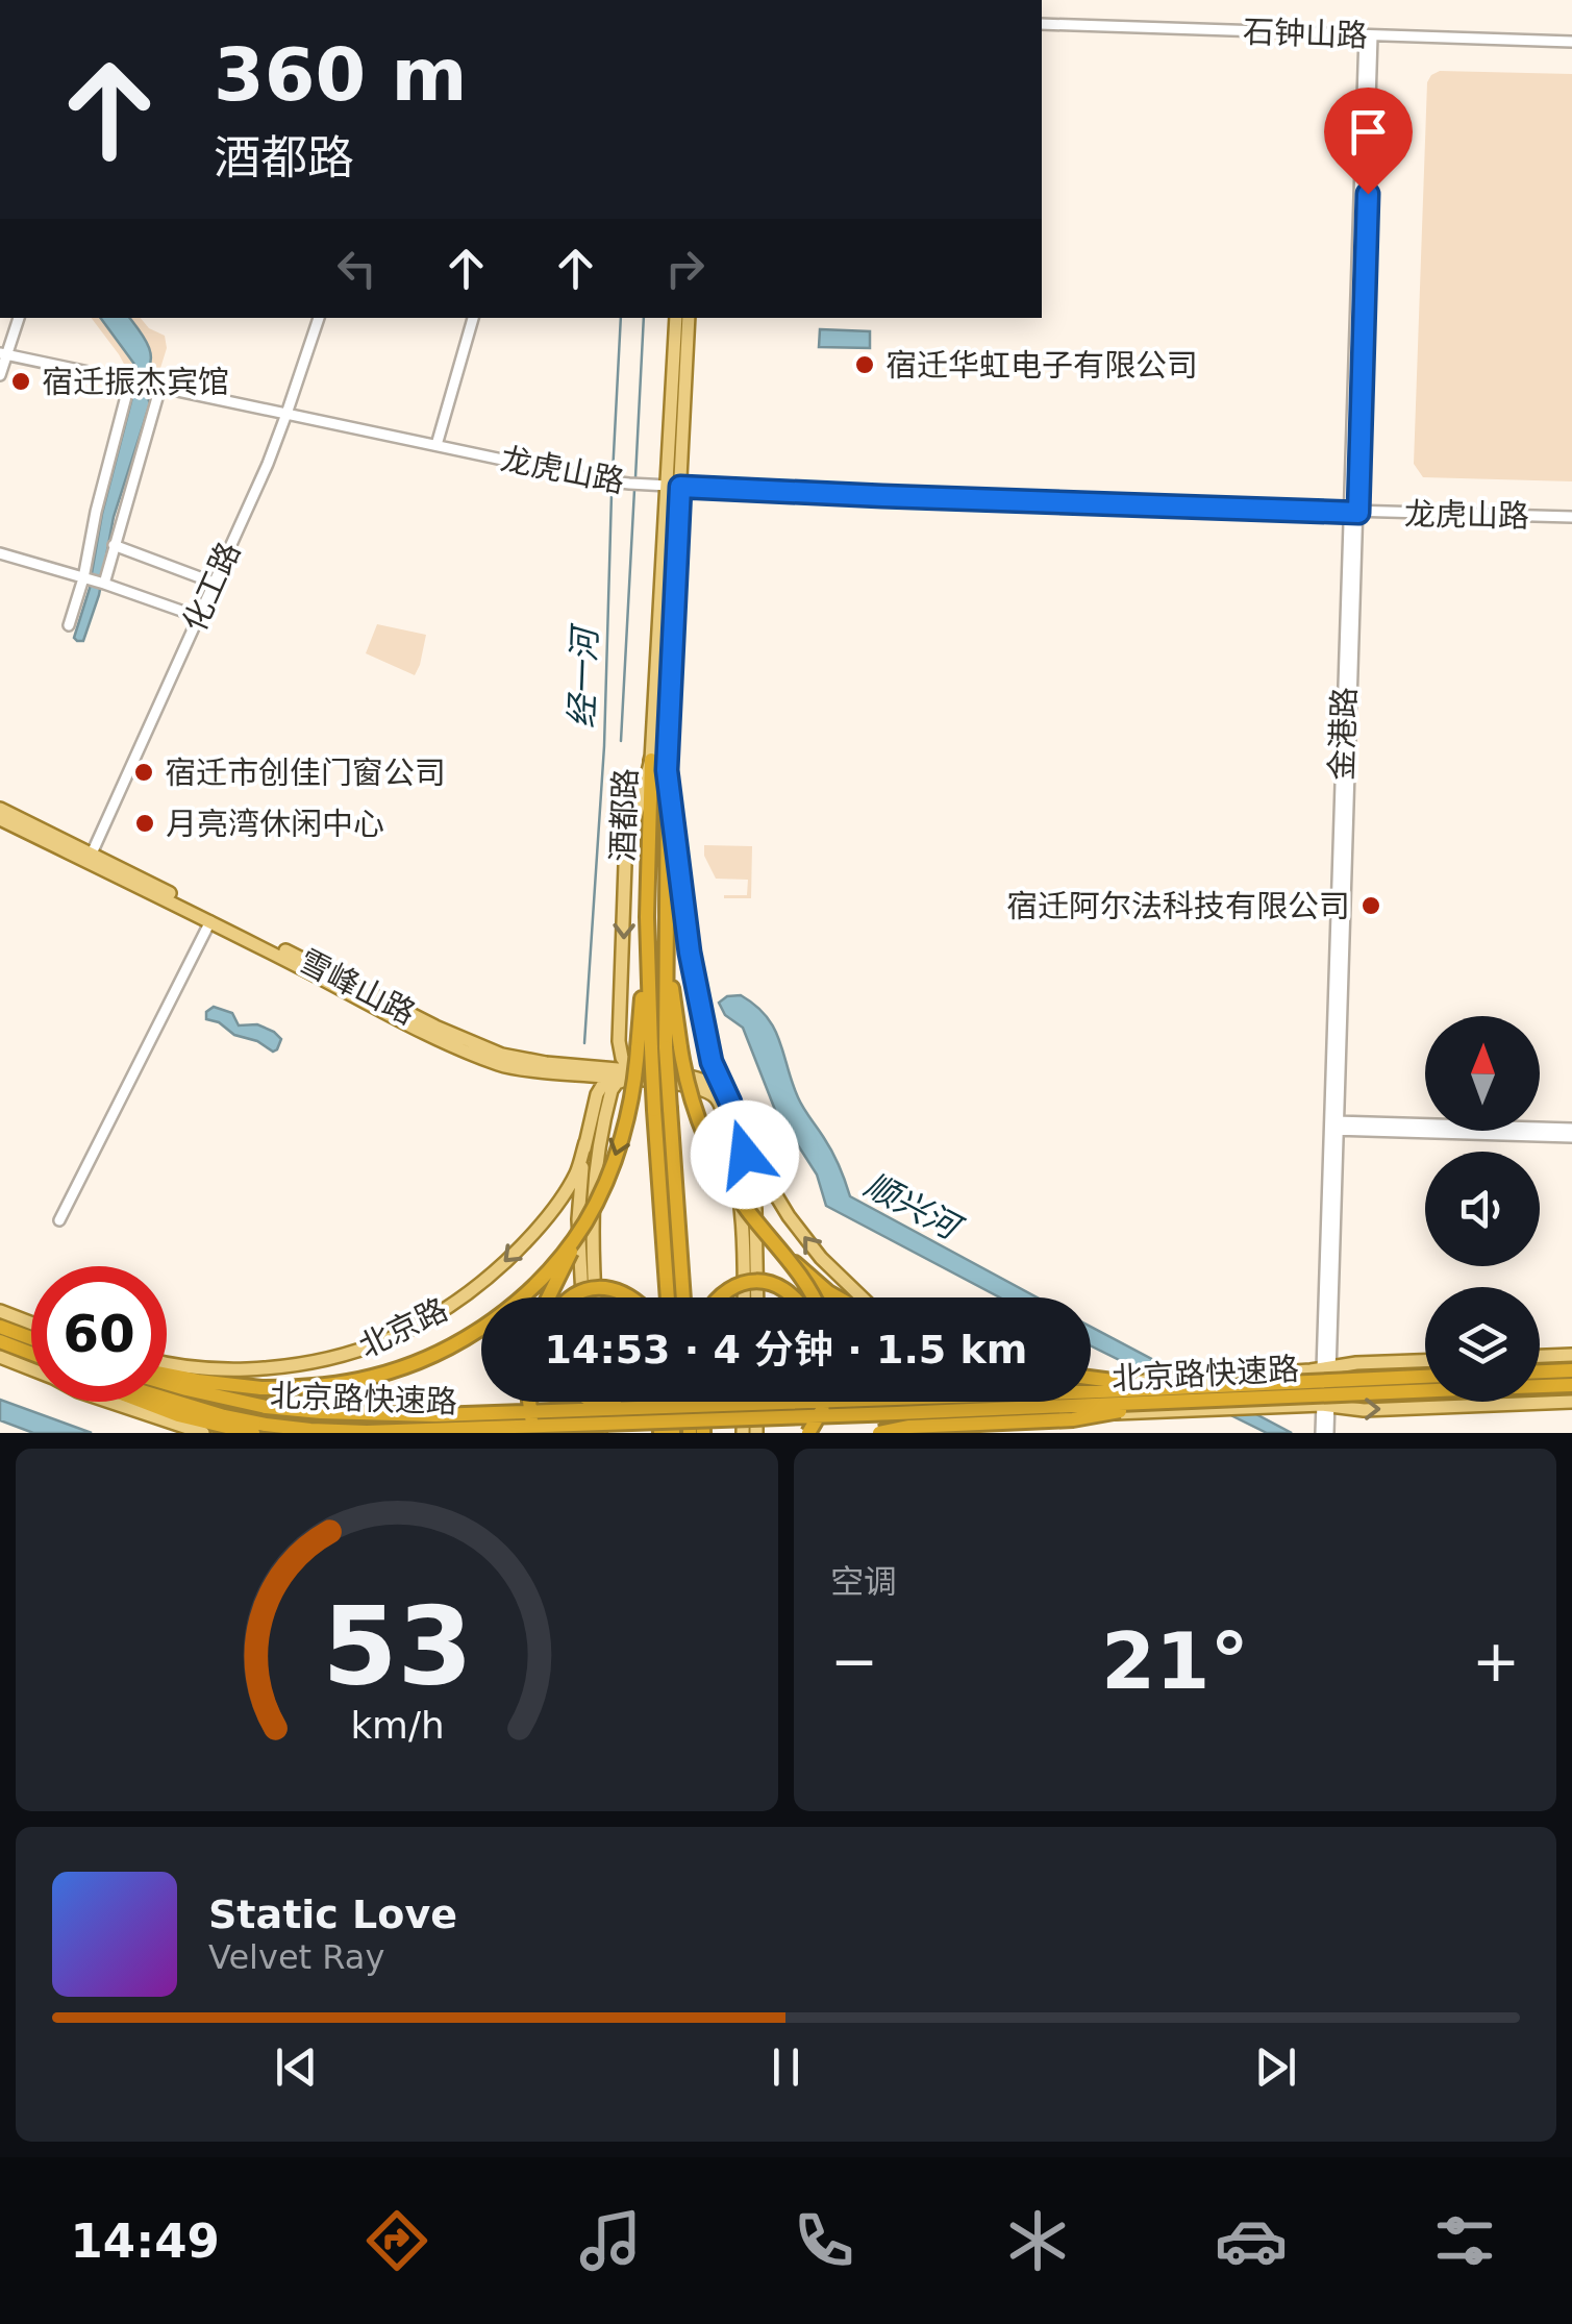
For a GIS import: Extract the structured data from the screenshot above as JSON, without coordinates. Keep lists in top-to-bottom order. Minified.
{"streets":{"highway":["酒都路","北京路快速路"],"main road":["雪峰山路","北京路"],"street":["石钟山路","龙虎山路","化工路","金港路"]},"crossings":[["石钟山路","金港路"],["龙虎山路","化工路"],["龙虎山路","金港路"],["龙虎山路","酒都路"],["化工路","雪峰山路"]],"one_way":["北京路"],"water":["经一河","顺兴河"],"places":["宿迁华虹电子有限公司","宿迁振杰宾馆","宿迁市创佳门窗公司","月亮湾休闲中心","宿迁阿尔法科技有限公司"],"north":"top","page":{"turn":["360 m","酒都路"],"limit":"60","trip":"14:53 · 4 分钟 · 1.5 km","tile":"空调","heat":["−","21°","+"],"song":["Static Love","Velvet Ray"],"tabs":"14:49","gauge":["53","km/h"]}}
